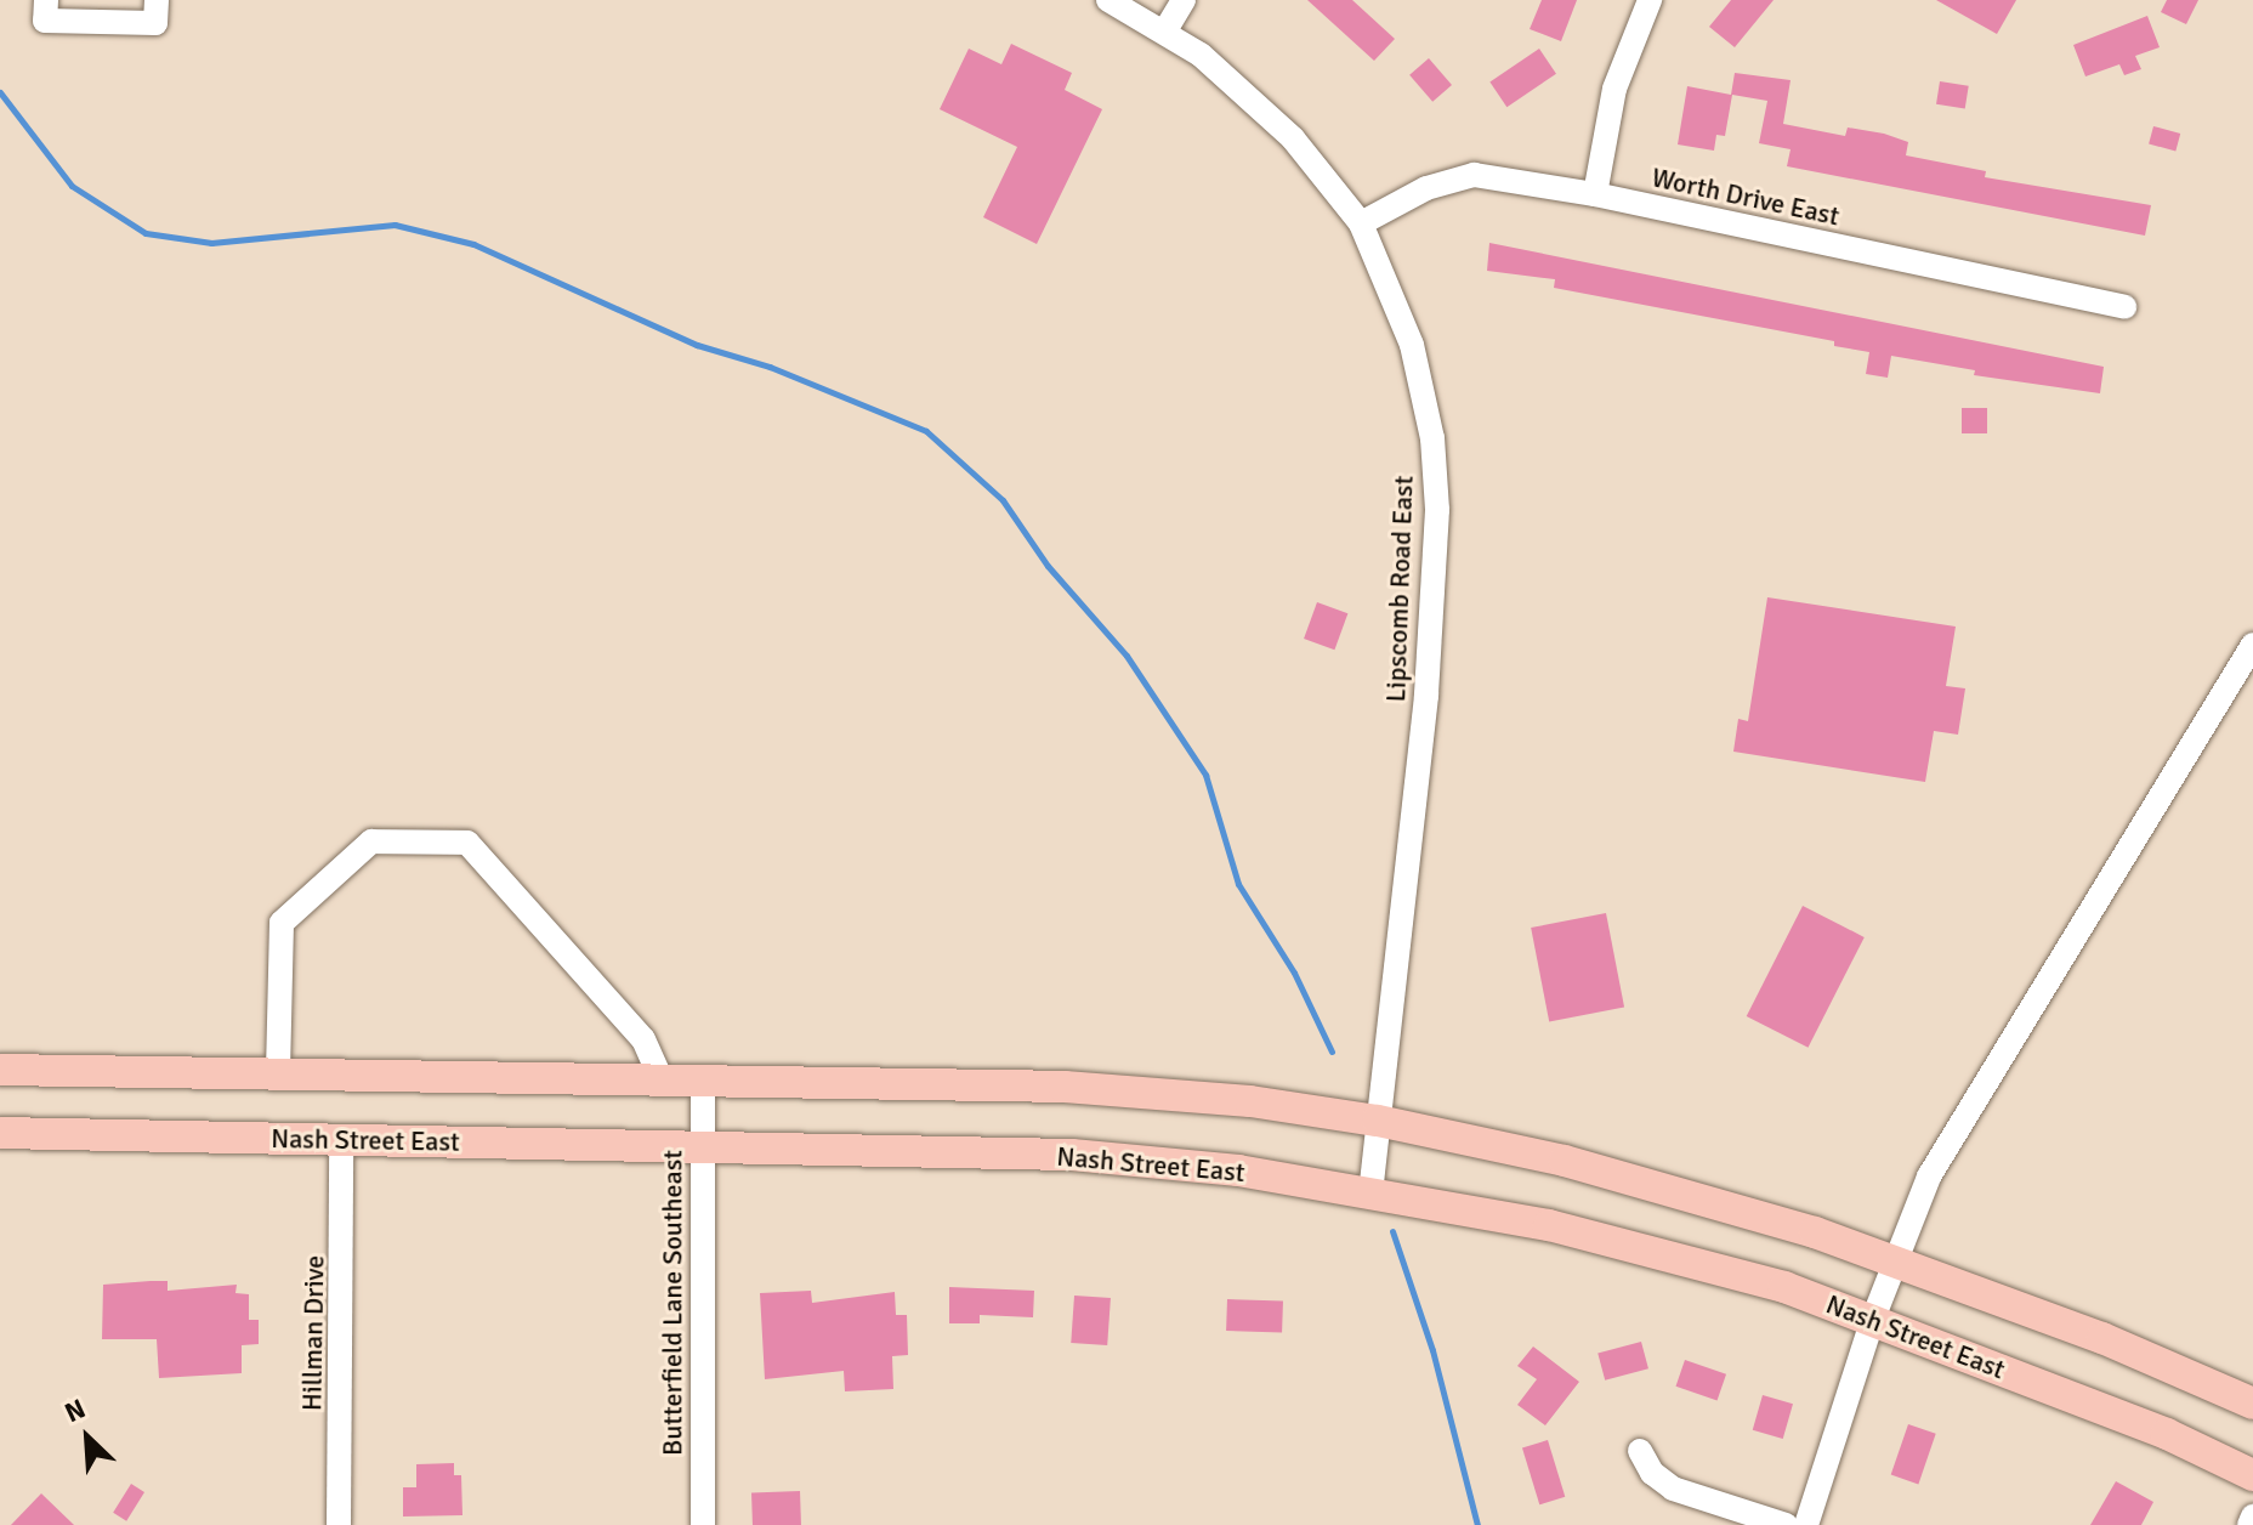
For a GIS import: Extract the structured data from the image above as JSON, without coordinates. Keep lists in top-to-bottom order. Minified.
{"streets":{"main road":["Nash Street East"],"street":["Worth Drive East","Lipscomb Road East","Butterfield Lane Southeast","Hillman Drive"]},"crossings":[["Worth Drive East","Lipscomb Road East"],["Lipscomb Road East","Nash Street East"],["Nash Street East","Butterfield Lane Southeast"],["Nash Street East","Hillman Drive"]],"north":"top left"}
